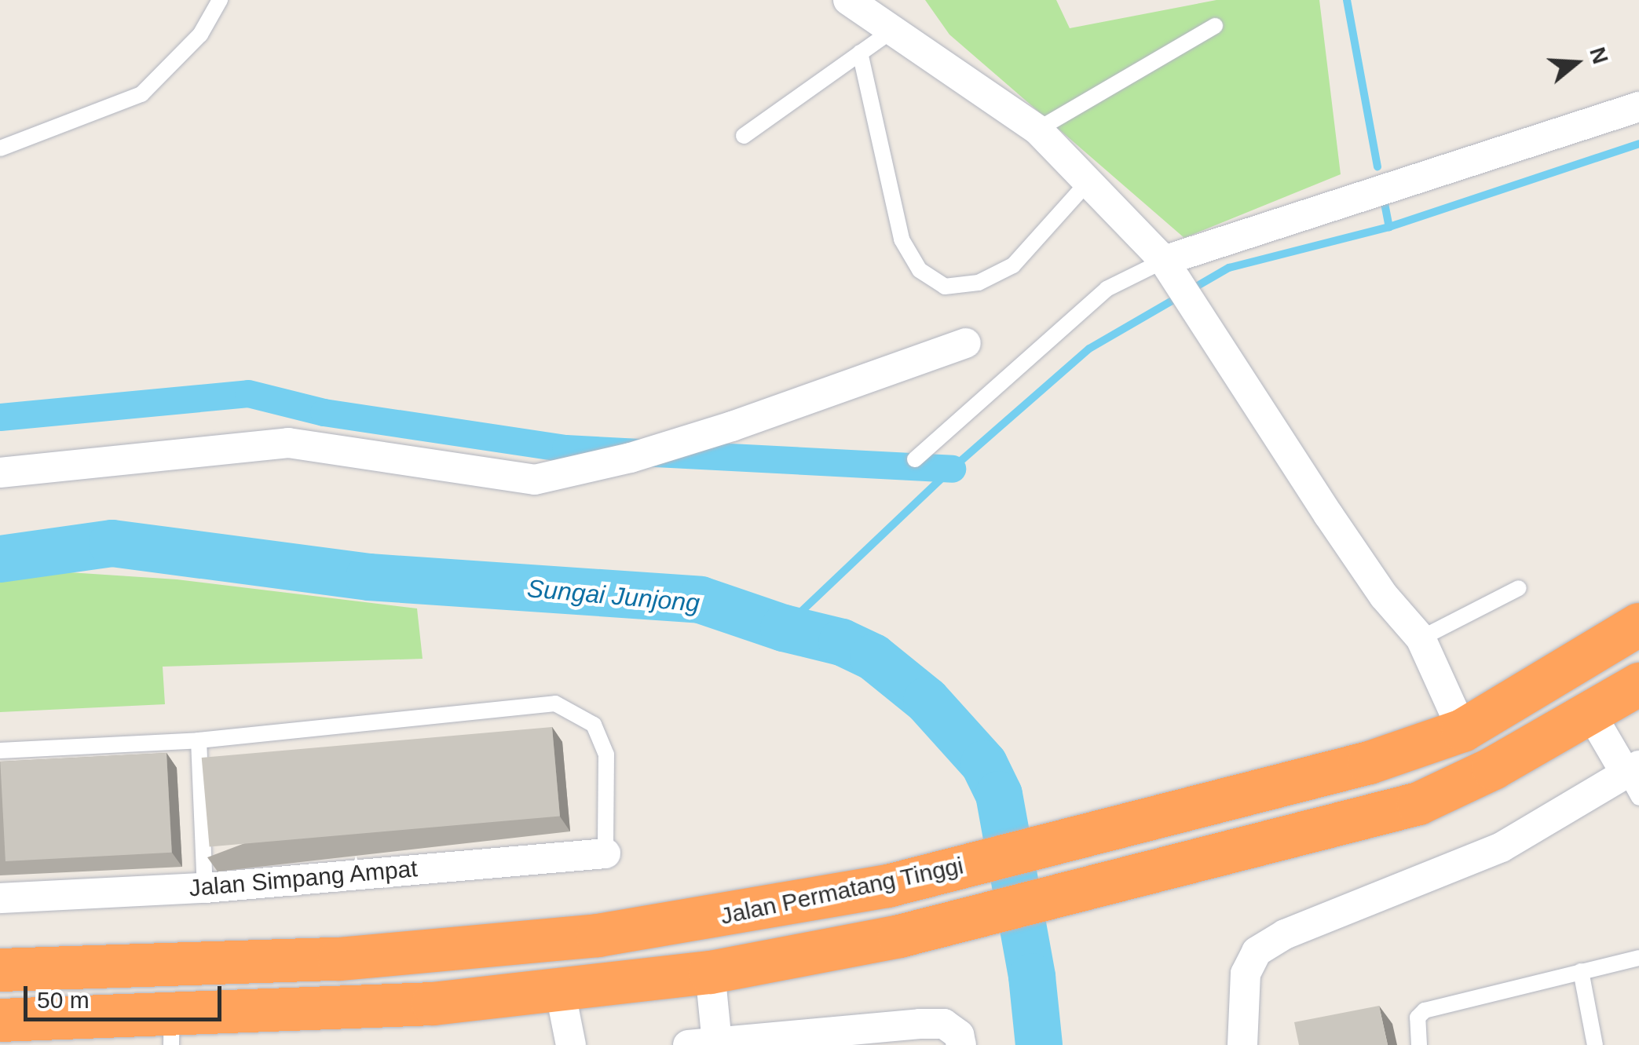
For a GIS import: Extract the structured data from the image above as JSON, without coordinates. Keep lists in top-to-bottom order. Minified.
{"streets":{"highway":["Jalan Permatang Tinggi"],"street":["Jalan Simpang Ampat"]},"water":["Sungai Junjong"],"scale_bar":"50 m","north":"right"}
